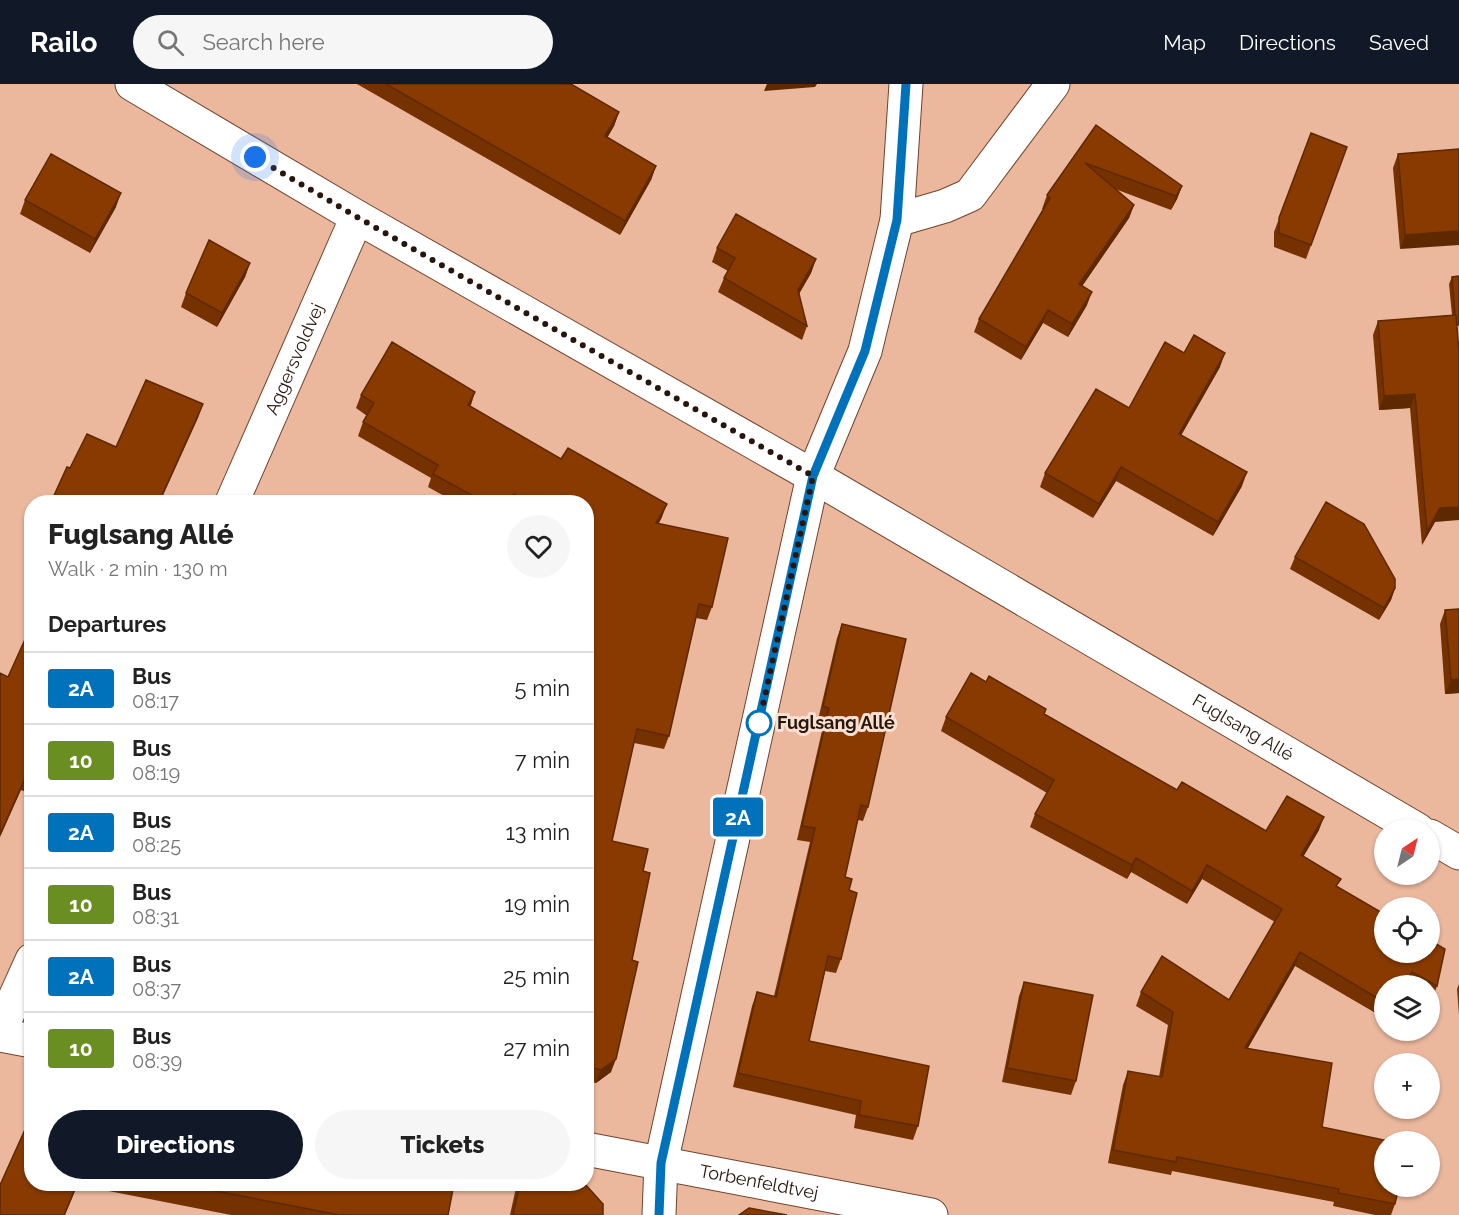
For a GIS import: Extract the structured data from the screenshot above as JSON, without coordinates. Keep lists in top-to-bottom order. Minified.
{"streets":{"street":["Aggersvoldvej","Fuglsang Allé","Torbenfeldtvej"]},"crossings":[["Aggersvoldvej","Fuglsang Allé"]],"places":["Fuglsang Allé"],"lines":["bus line 2A"],"north":"top right","page":{"header":"Railo","search":"Search here","nav":["Map","Directions","Saved"],"on_map":"2A","heading":[["Fuglsang Allé","Walk · 2 min · 130 m"],"Departures"],"list":[{"mark":"2A","name":"Bus","note":"08:17","value":"5 min"},{"mark":"10","name":"Bus","note":"08:19","value":"7 min"},{"mark":"2A","name":"Bus","note":"08:25","value":"13 min"},{"mark":"10","name":"Bus","note":"08:31","value":"19 min"},{"mark":"2A","name":"Bus","note":"08:37","value":"25 min"},{"mark":"10","name":"Bus","note":"08:39","value":"27 min"}],"map_buttons":["+","−"],"buttons":["Directions","Tickets"]}}
